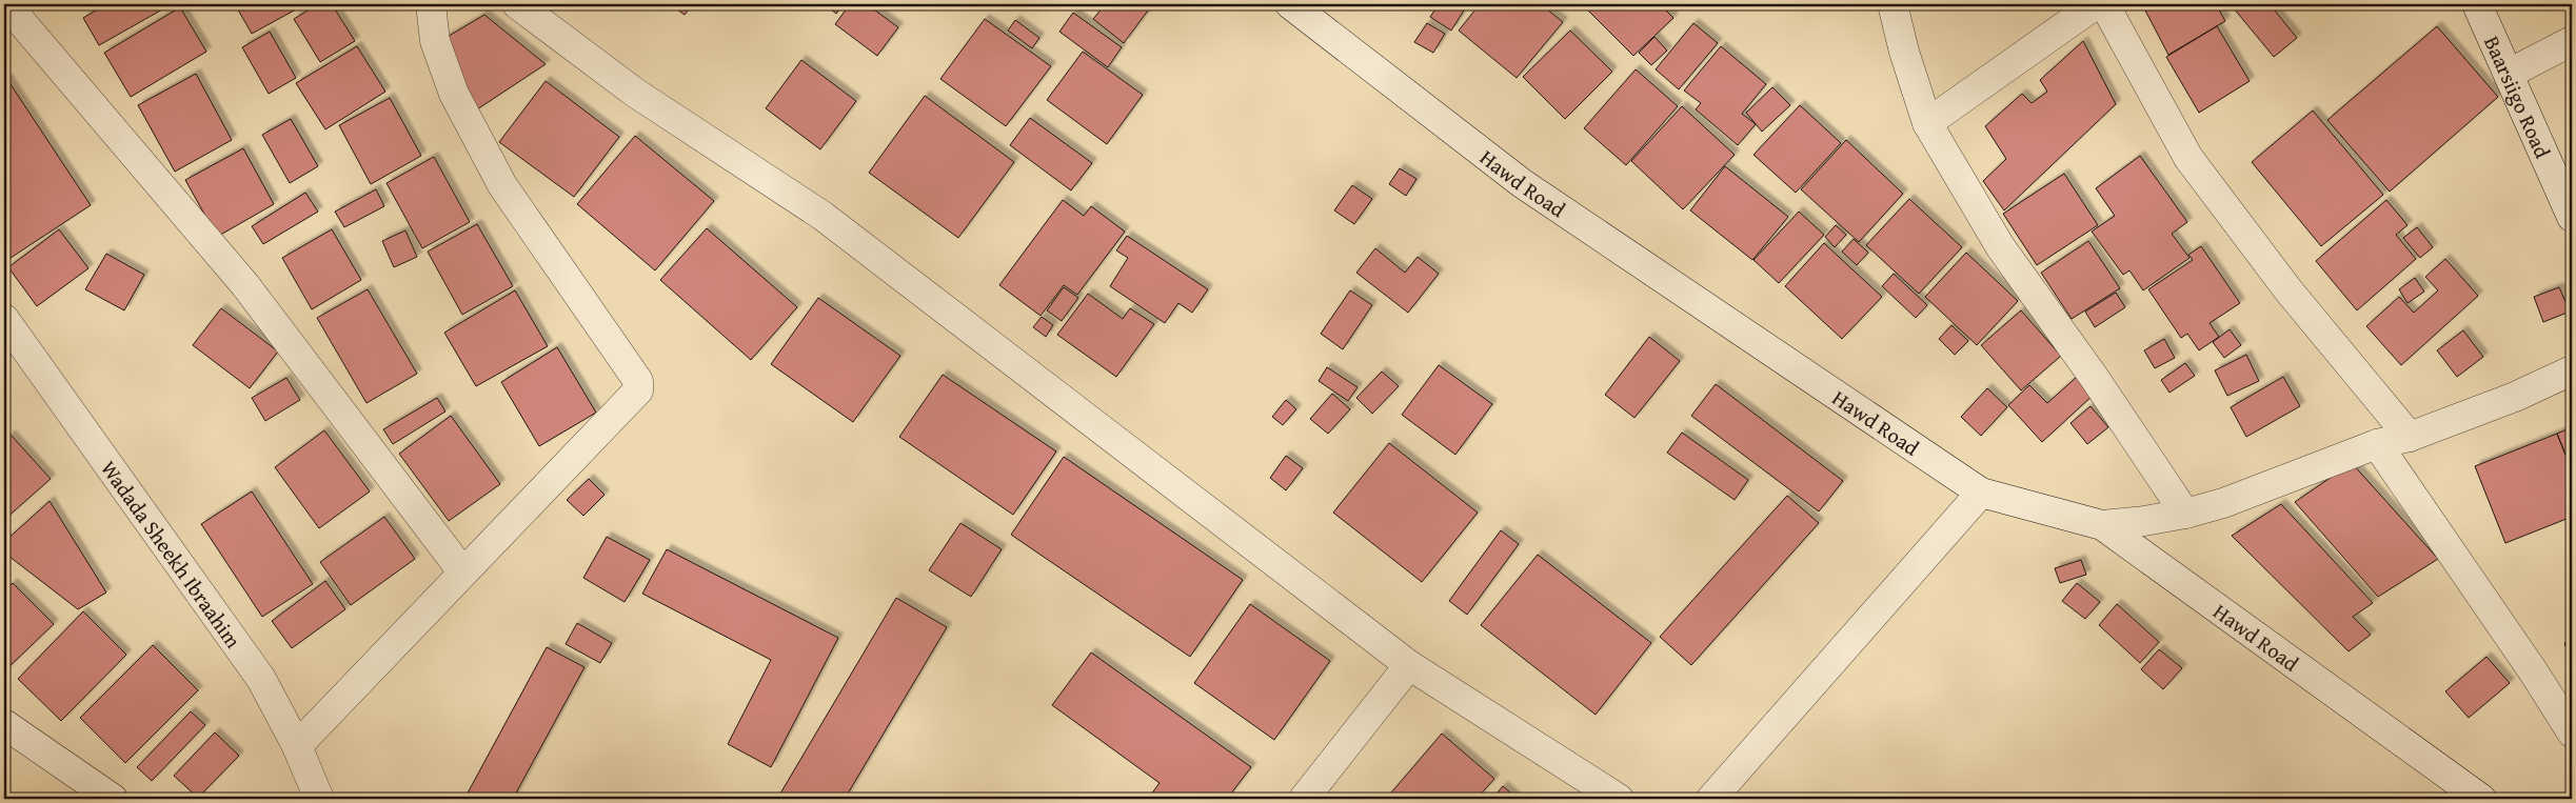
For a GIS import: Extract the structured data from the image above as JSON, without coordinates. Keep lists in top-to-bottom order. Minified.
{"streets":{"street":["Baarsiigo Road","Hawd Road","Wadada Sheekh Ibraahim"]}}
